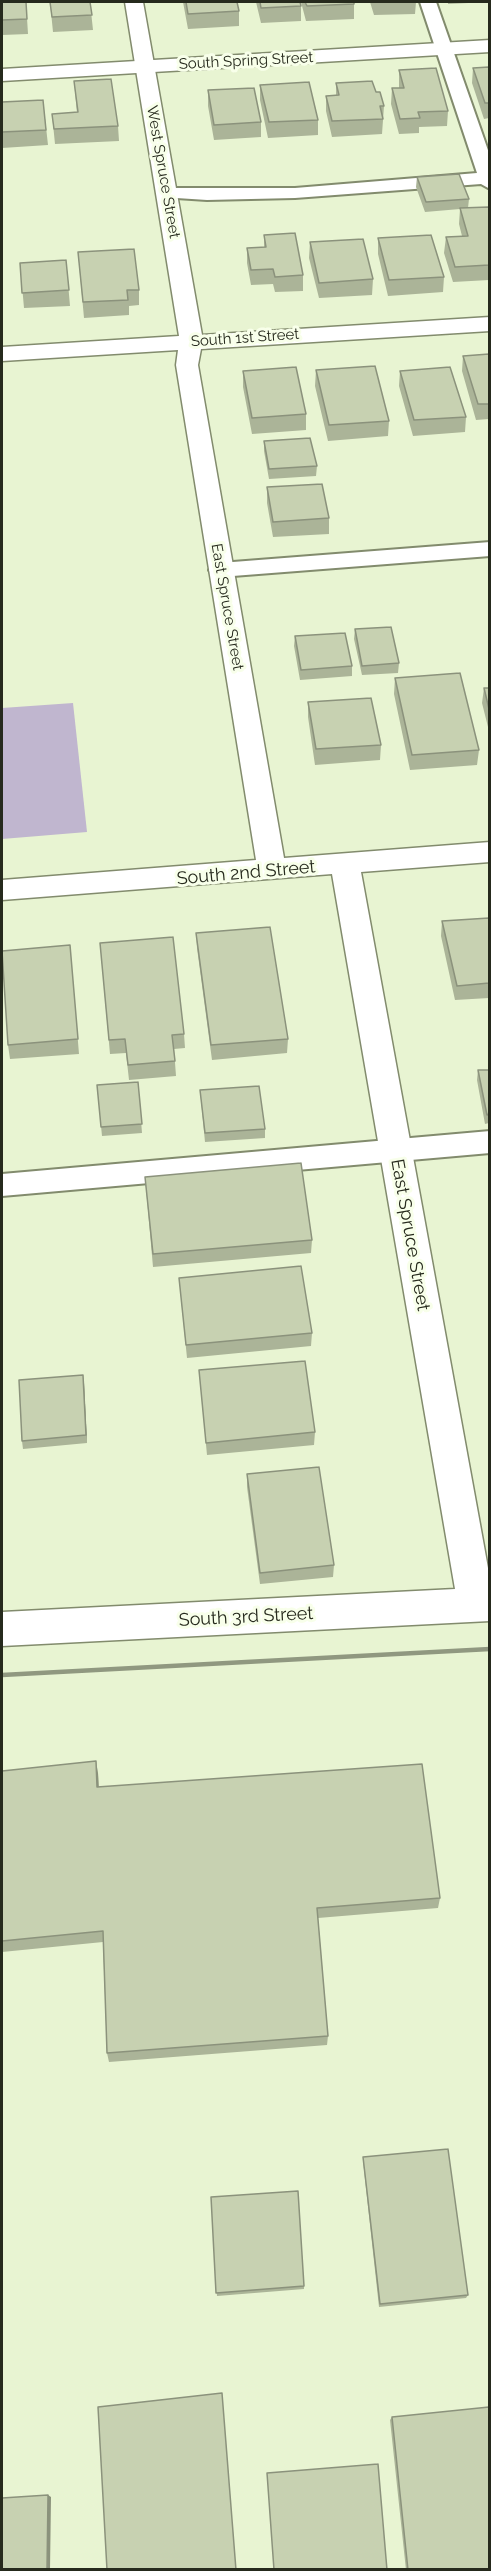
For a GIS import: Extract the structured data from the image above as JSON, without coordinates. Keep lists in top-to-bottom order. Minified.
{"streets":{"street":["South Spring Street","West Spruce Street","South 1st Street","East Spruce Street","South 2nd Street","South 3rd Street"]},"crossings":[["South Spring Street","West Spruce Street"],["West Spruce Street","South 1st Street"],["West Spruce Street","East Spruce Street"],["South 1st Street","East Spruce Street"],["East Spruce Street","South 2nd Street"],["East Spruce Street","South 3rd Street"]]}
